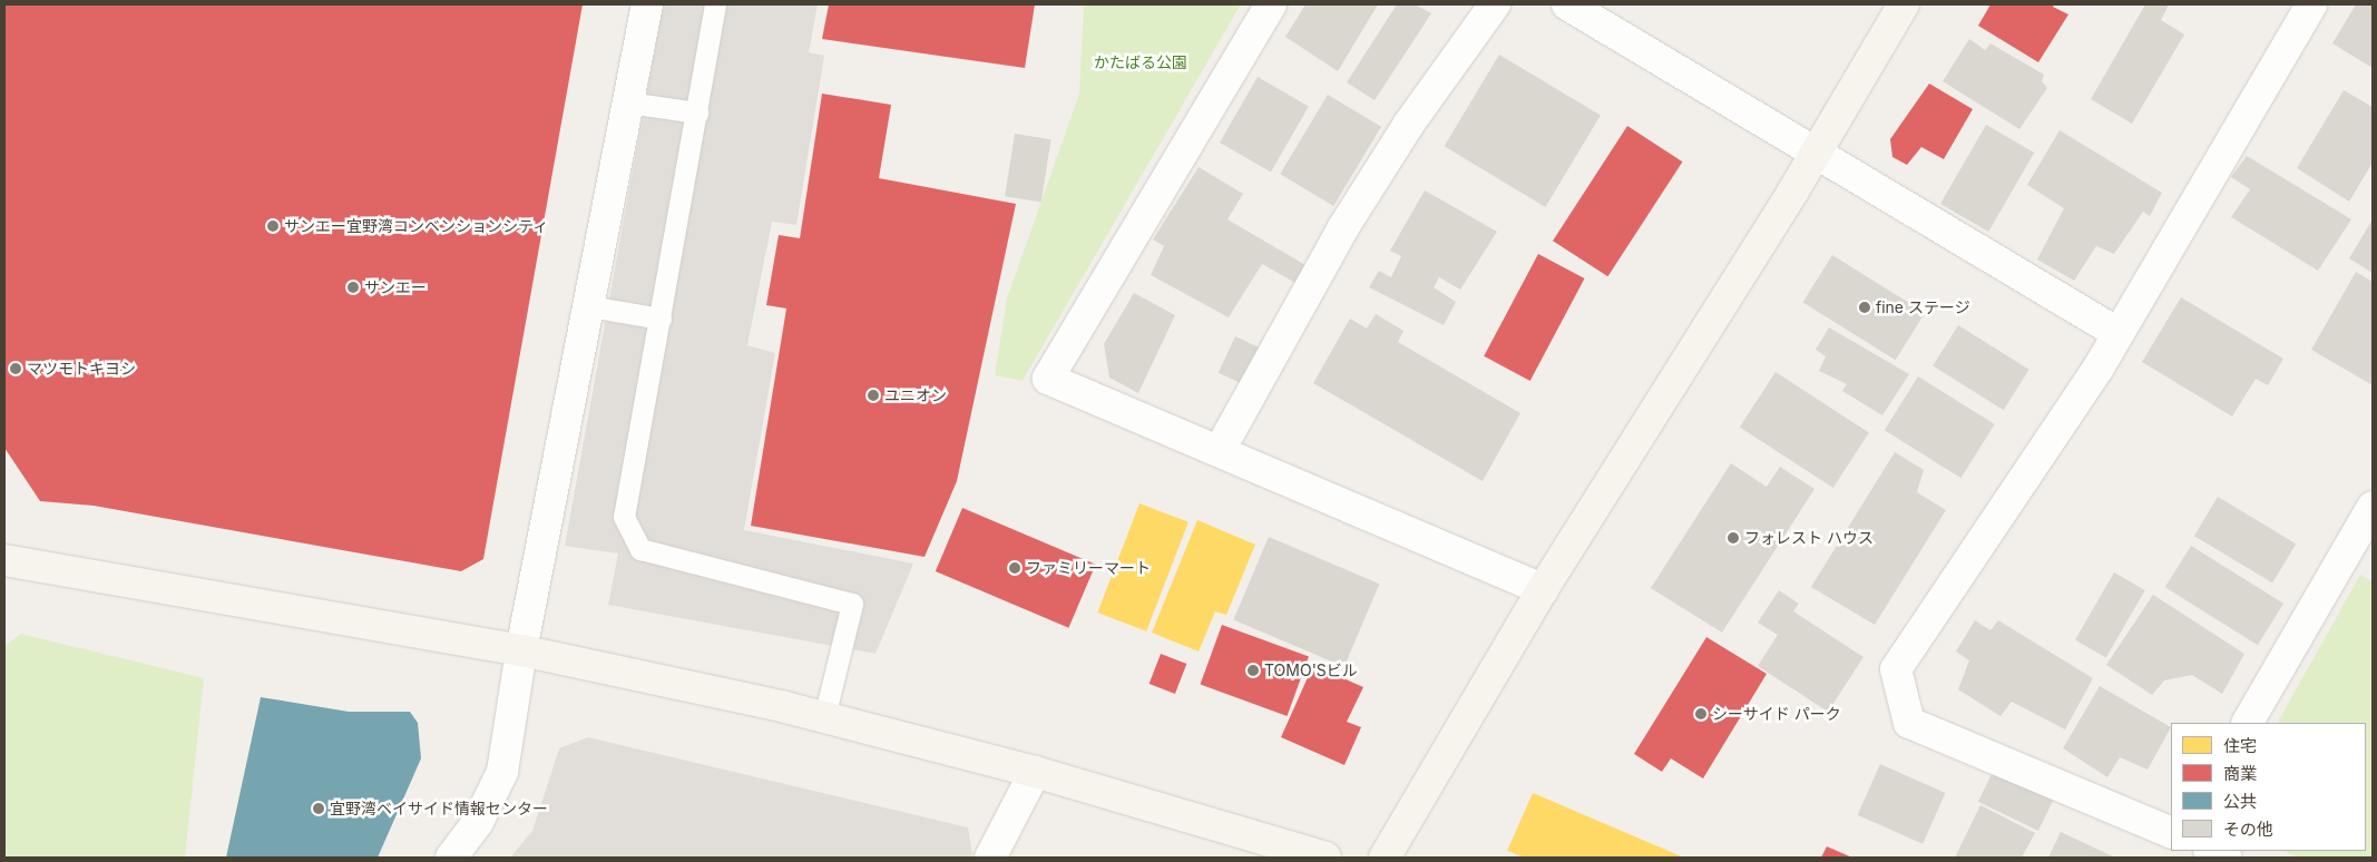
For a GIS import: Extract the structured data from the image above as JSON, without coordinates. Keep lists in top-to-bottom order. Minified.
{"parks":["かたばる公園"],"places":["サンエー宜野湾コンベンションシティ","サンエー","fine ステージ","マツモトキヨシ","ユニオン","フォレスト ハウス","ファミリーマート","TOMO'Sビル","シーサイド パーク","宜野湾ベイサイド情報センター"],"legend":["住宅","商業","公共","その他"]}
